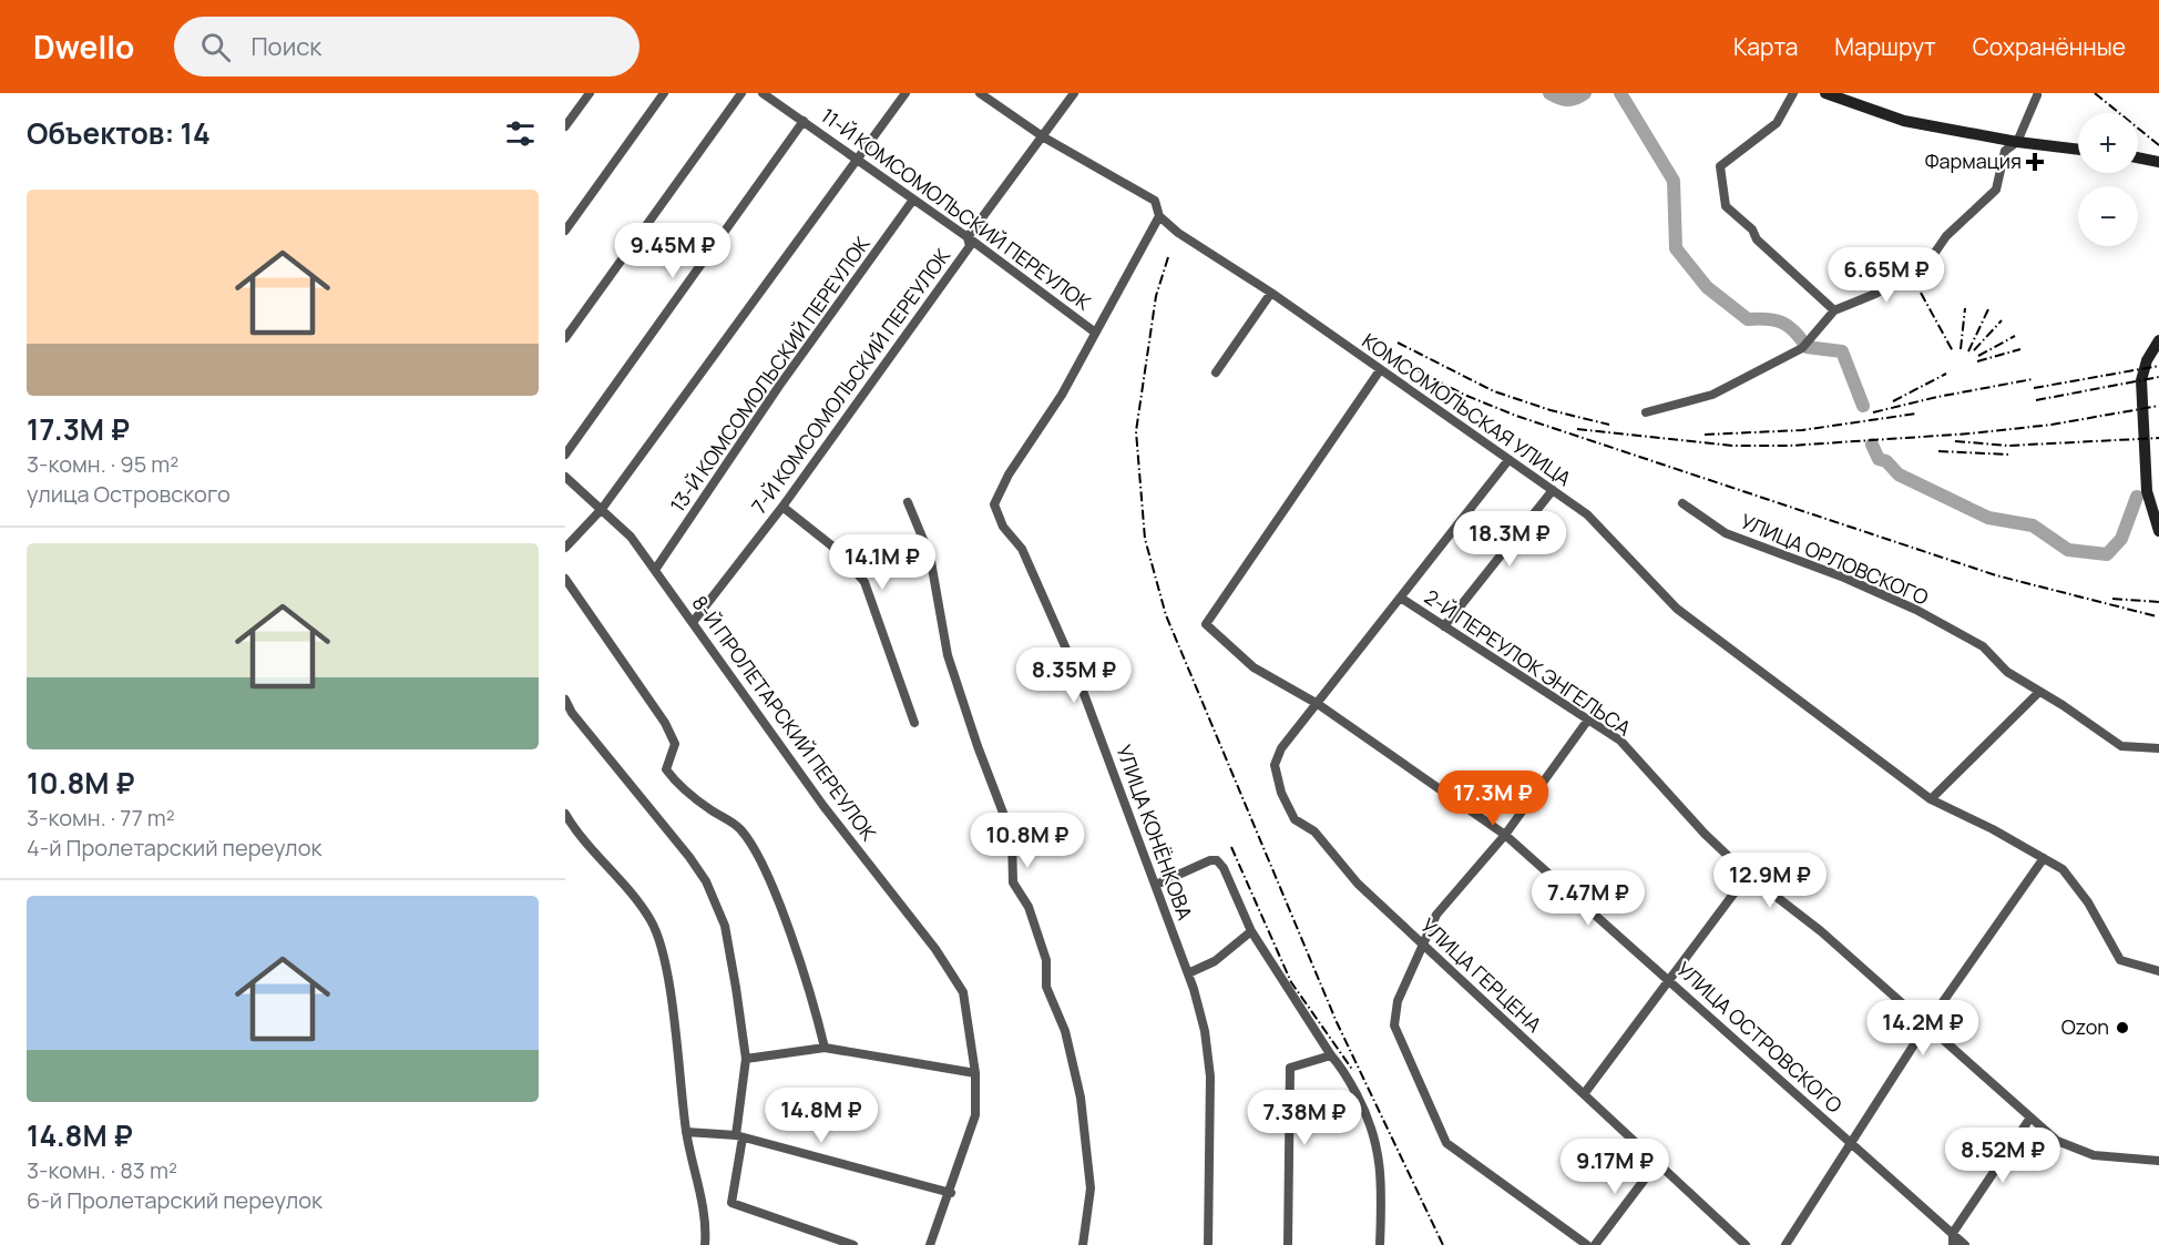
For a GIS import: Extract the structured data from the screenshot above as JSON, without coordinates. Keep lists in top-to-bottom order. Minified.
{"streets":{"street":["11-Й КОМСОМОЛЬСКИЙ ПЕРЕУЛОК","13-Й КОМСОМОЛЬСКИЙ ПЕРЕУЛОК","7-Й КОМСОМОЛЬСКИЙ ПЕРЕУЛОК","КОМСОМОЛЬСКАЯ УЛИЦА","УЛИЦА ОРЛОВСКОГО","2-Й ПЕРЕУЛОК ЭНГЕЛЬСА","8-Й ПРОЛЕТАРСКИЙ ПЕРЕУЛОК","УЛИЦА КОНЁНКОВА","УЛИЦА ГЕРЦЕНА","УЛИЦА ОСТРОВСКОГО"]},"crossings":[["11-Й КОМСОМОЛЬСКИЙ ПЕРЕУЛОК","13-Й КОМСОМОЛЬСКИЙ ПЕРЕУЛОК"],["11-Й КОМСОМОЛЬСКИЙ ПЕРЕУЛОК","7-Й КОМСОМОЛЬСКИЙ ПЕРЕУЛОК"],["11-Й КОМСОМОЛЬСКИЙ ПЕРЕУЛОК","УЛИЦА КОНЁНКОВА"],["13-Й КОМСОМОЛЬСКИЙ ПЕРЕУЛОК","8-Й ПРОЛЕТАРСКИЙ ПЕРЕУЛОК"],["7-Й КОМСОМОЛЬСКИЙ ПЕРЕУЛОК","КОМСОМОЛЬСКАЯ УЛИЦА"],["7-Й КОМСОМОЛЬСКИЙ ПЕРЕУЛОК","8-Й ПРОЛЕТАРСКИЙ ПЕРЕУЛОК"],["КОМСОМОЛЬСКАЯ УЛИЦА","УЛИЦА КОНЁНКОВА"],["КОМСОМОЛЬСКАЯ УЛИЦА","УЛИЦА ГЕРЦЕНА"],["КОМСОМОЛЬСКАЯ УЛИЦА","УЛИЦА ОСТРОВСКОГО"],["2-Й ПЕРЕУЛОК ЭНГЕЛЬСА","УЛИЦА ГЕРЦЕНА"],["УЛИЦА ГЕРЦЕНА","УЛИЦА ОСТРОВСКОГО"]],"places":{"health":["Фармация"],"other":["Ozon"]},"page":{"header":"Dwello","search":"Поиск","nav":["Карта","Маршрут","Сохранённые"],"heading":"Объектов: 14","map_buttons":["+","−"],"list":[{"name":"17.3M ₽","note":"3-комн. · 95 m² · улица Островского"},{"name":"10.8M ₽","note":"3-комн. · 77 m² · 4-й Пролетарский переулок"},{"name":"14.8M ₽","note":"3-комн. · 83 m² · 6-й Пролетарский переулок"}],"price":["9.45M ₽","6.65M ₽","18.3M ₽","14.1M ₽","8.35M ₽","17.3M ₽","10.8M ₽","12.9M ₽","7.47M ₽","14.2M ₽","14.8M ₽","7.38M ₽","8.52M ₽","9.17M ₽"]}}
